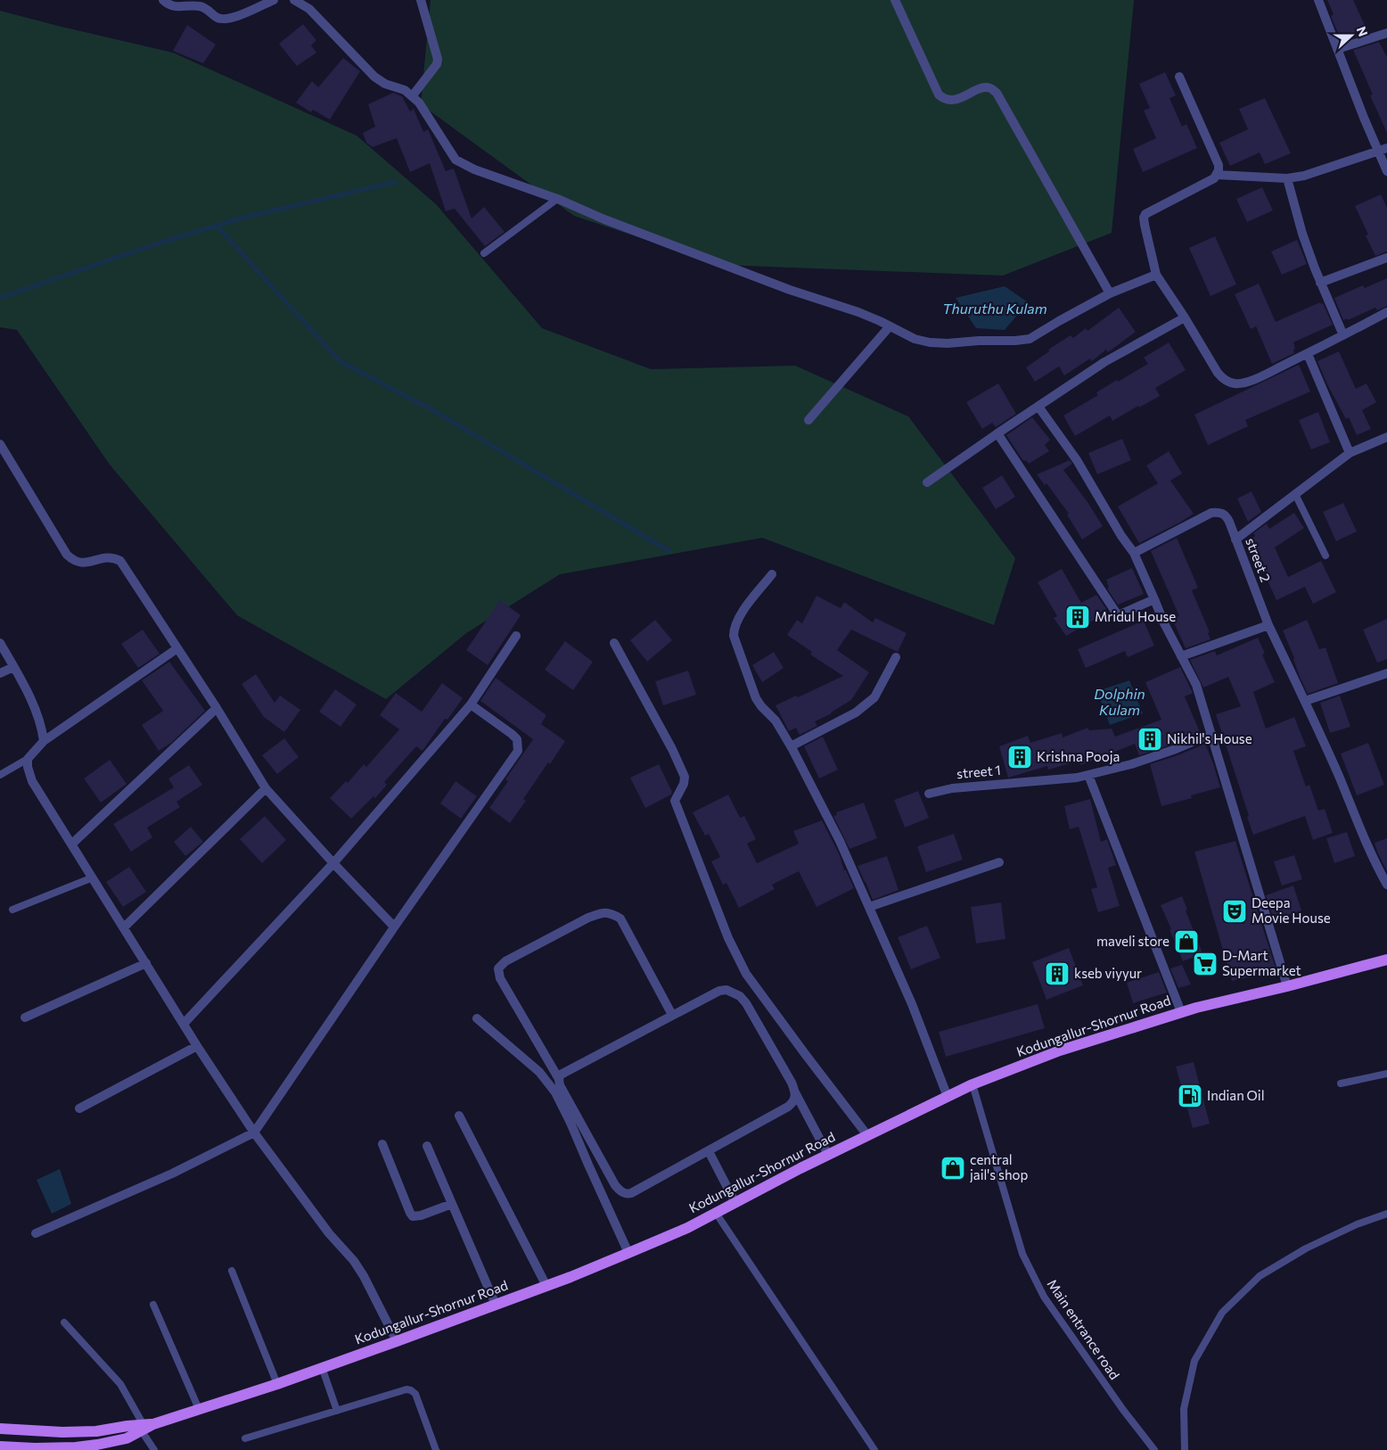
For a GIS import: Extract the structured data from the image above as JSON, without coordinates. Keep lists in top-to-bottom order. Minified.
{"streets":{"main road":["Kodungallur-Shornur Road"],"street":["street 2","street 1"],"lane":["Main entrance road"]},"crossings":[["Kodungallur-Shornur Road","Main entrance road"]],"water":["Thuruthu Kulam","Dolphin Kulam"],"places":{"building":["Mridul House","Nikhil's House","Krishna Pooja","kseb viyyur"],"theatre":["Deepa Movie House"],"shop":["maveli store","central jail's shop"],"supermarket":["D-Mart Supermarket"],"fuel station":["Indian Oil"]},"north":"right"}
